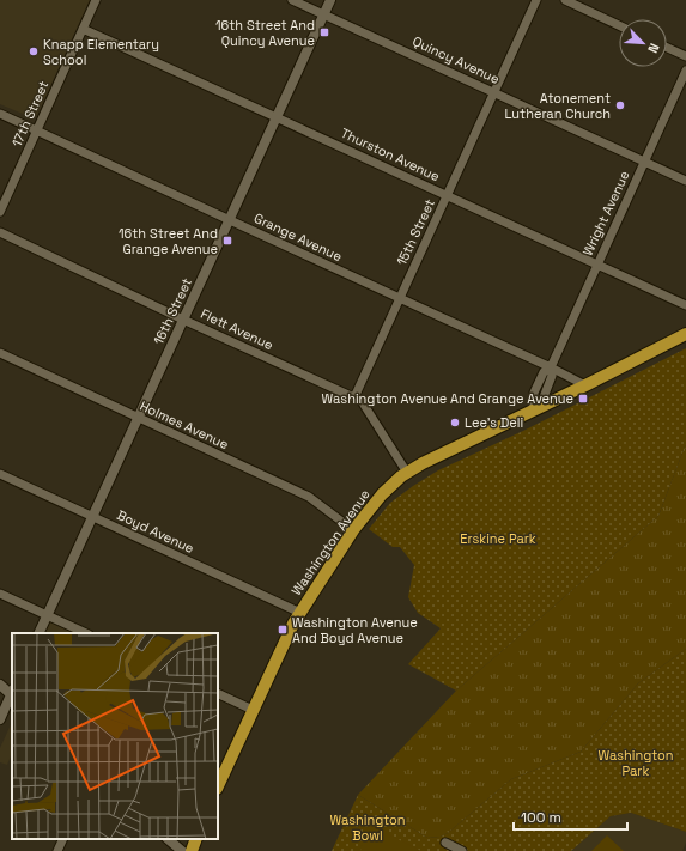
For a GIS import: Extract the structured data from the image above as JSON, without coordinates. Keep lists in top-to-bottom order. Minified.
{"streets":{"main road":["Washington Avenue"],"street":["Quincy Avenue","17th Street","Thurston Avenue","Wright Avenue","15th Street","Grange Avenue","16th Street","Flett Avenue","Holmes Avenue","Boyd Avenue"]},"crossings":[["Quincy Avenue","Wright Avenue"],["Quincy Avenue","15th Street"],["Quincy Avenue","16th Street"],["17th Street","Thurston Avenue"],["17th Street","Grange Avenue"],["Thurston Avenue","Wright Avenue"],["Thurston Avenue","15th Street"],["Thurston Avenue","16th Street"],["Wright Avenue","Grange Avenue"],["Wright Avenue","Washington Avenue"],["15th Street","Grange Avenue"],["15th Street","Flett Avenue"],["Grange Avenue","16th Street"],["Grange Avenue","Washington Avenue"],["16th Street","Flett Avenue"],["16th Street","Holmes Avenue"],["16th Street","Boyd Avenue"],["Flett Avenue","Washington Avenue"],["Holmes Avenue","Washington Avenue"],["Boyd Avenue","Washington Avenue"]],"parks":["Erskine Park","Washington Park","Washington Bowl"],"places":{"transit":["16th Street And Quincy Avenue","16th Street And Grange Avenue","Washington Avenue And Grange Avenue","Washington Avenue And Boyd Avenue"],"other":["Knapp Elementary School","Atonement Lutheran Church","Lee's Deli"]},"scale_bar":"100 m","north":"bottom right"}
